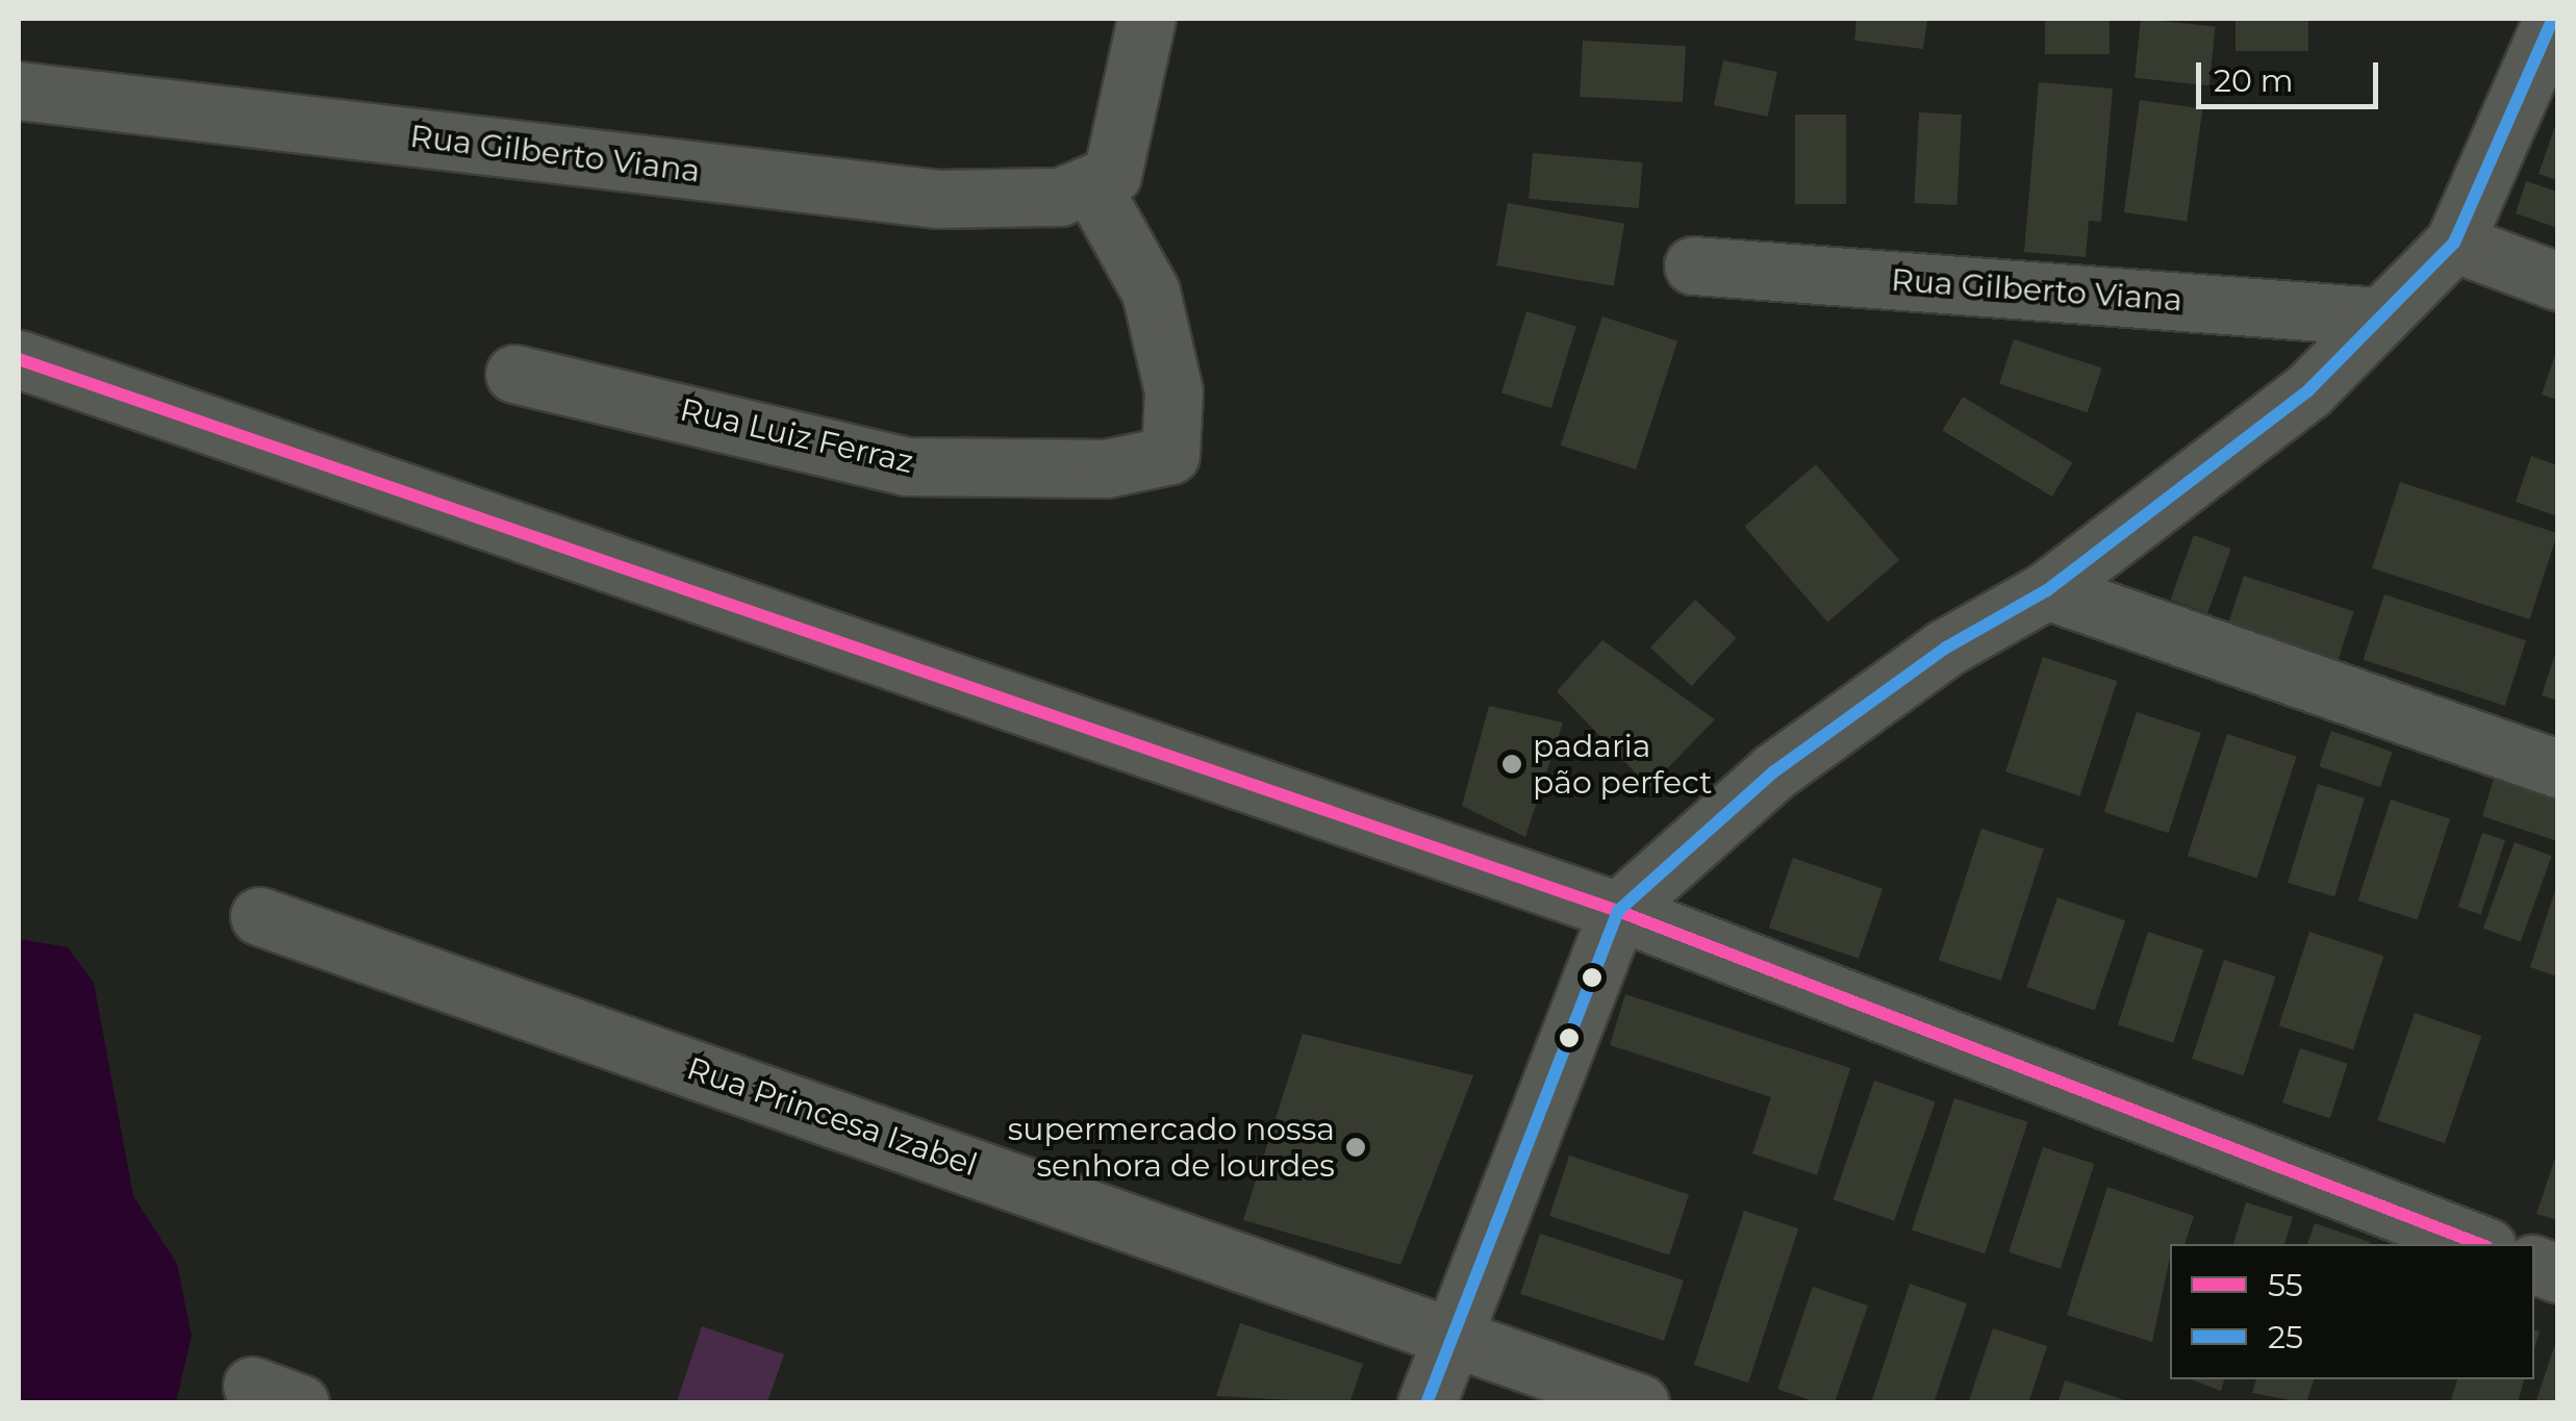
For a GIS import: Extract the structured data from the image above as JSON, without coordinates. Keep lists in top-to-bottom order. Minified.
{"streets":{"street":["Rua Gilberto Viana","Rua Luiz Ferraz","Rua Princesa Izabel"]},"crossings":[["Rua Gilberto Viana","Rua Luiz Ferraz"]],"places":["padaria pão perfect","supermercado nossa senhora de lourdes"],"lines":["transit line 25","transit line 55"],"legend":["55","25"],"scale_bar":"20 m"}
